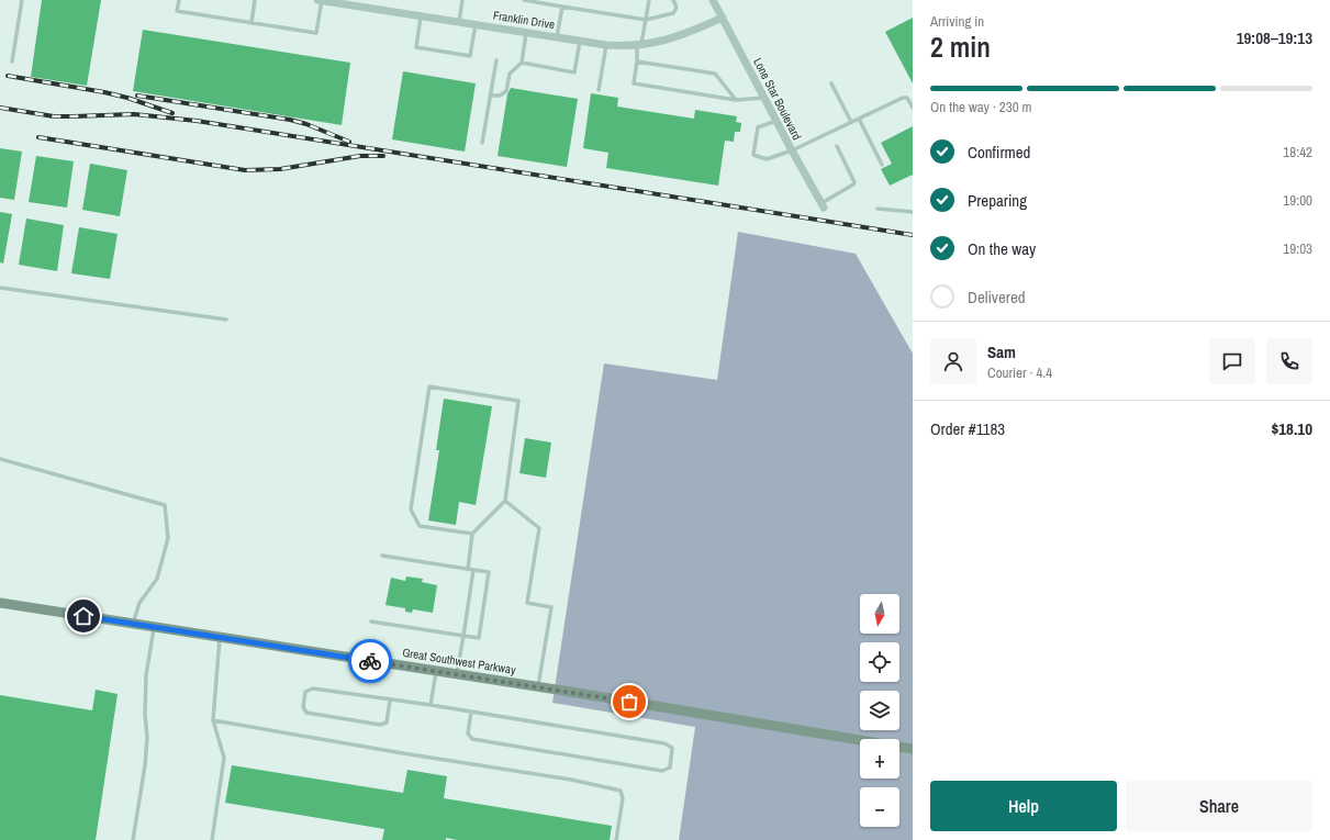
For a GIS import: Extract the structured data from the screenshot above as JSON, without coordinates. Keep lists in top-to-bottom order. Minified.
{"streets":{"street":["Franklin Drive","Lone Star Boulevard","Great Southwest Parkway"]},"crossings":[["Franklin Drive","Lone Star Boulevard"]],"north":"bottom","page":{"heading":["2 min","Arriving in","19:08–19:13"],"panel":["Sam","Courier · 4.4","Order #1183","$18.10"],"bar":"On the way · 230 m","list":[["Confirmed","18:42"],["Preparing","19:00"],["On the way","19:03"],"Delivered"],"map_buttons":["+","−"],"buttons":["Help","Share"]}}
